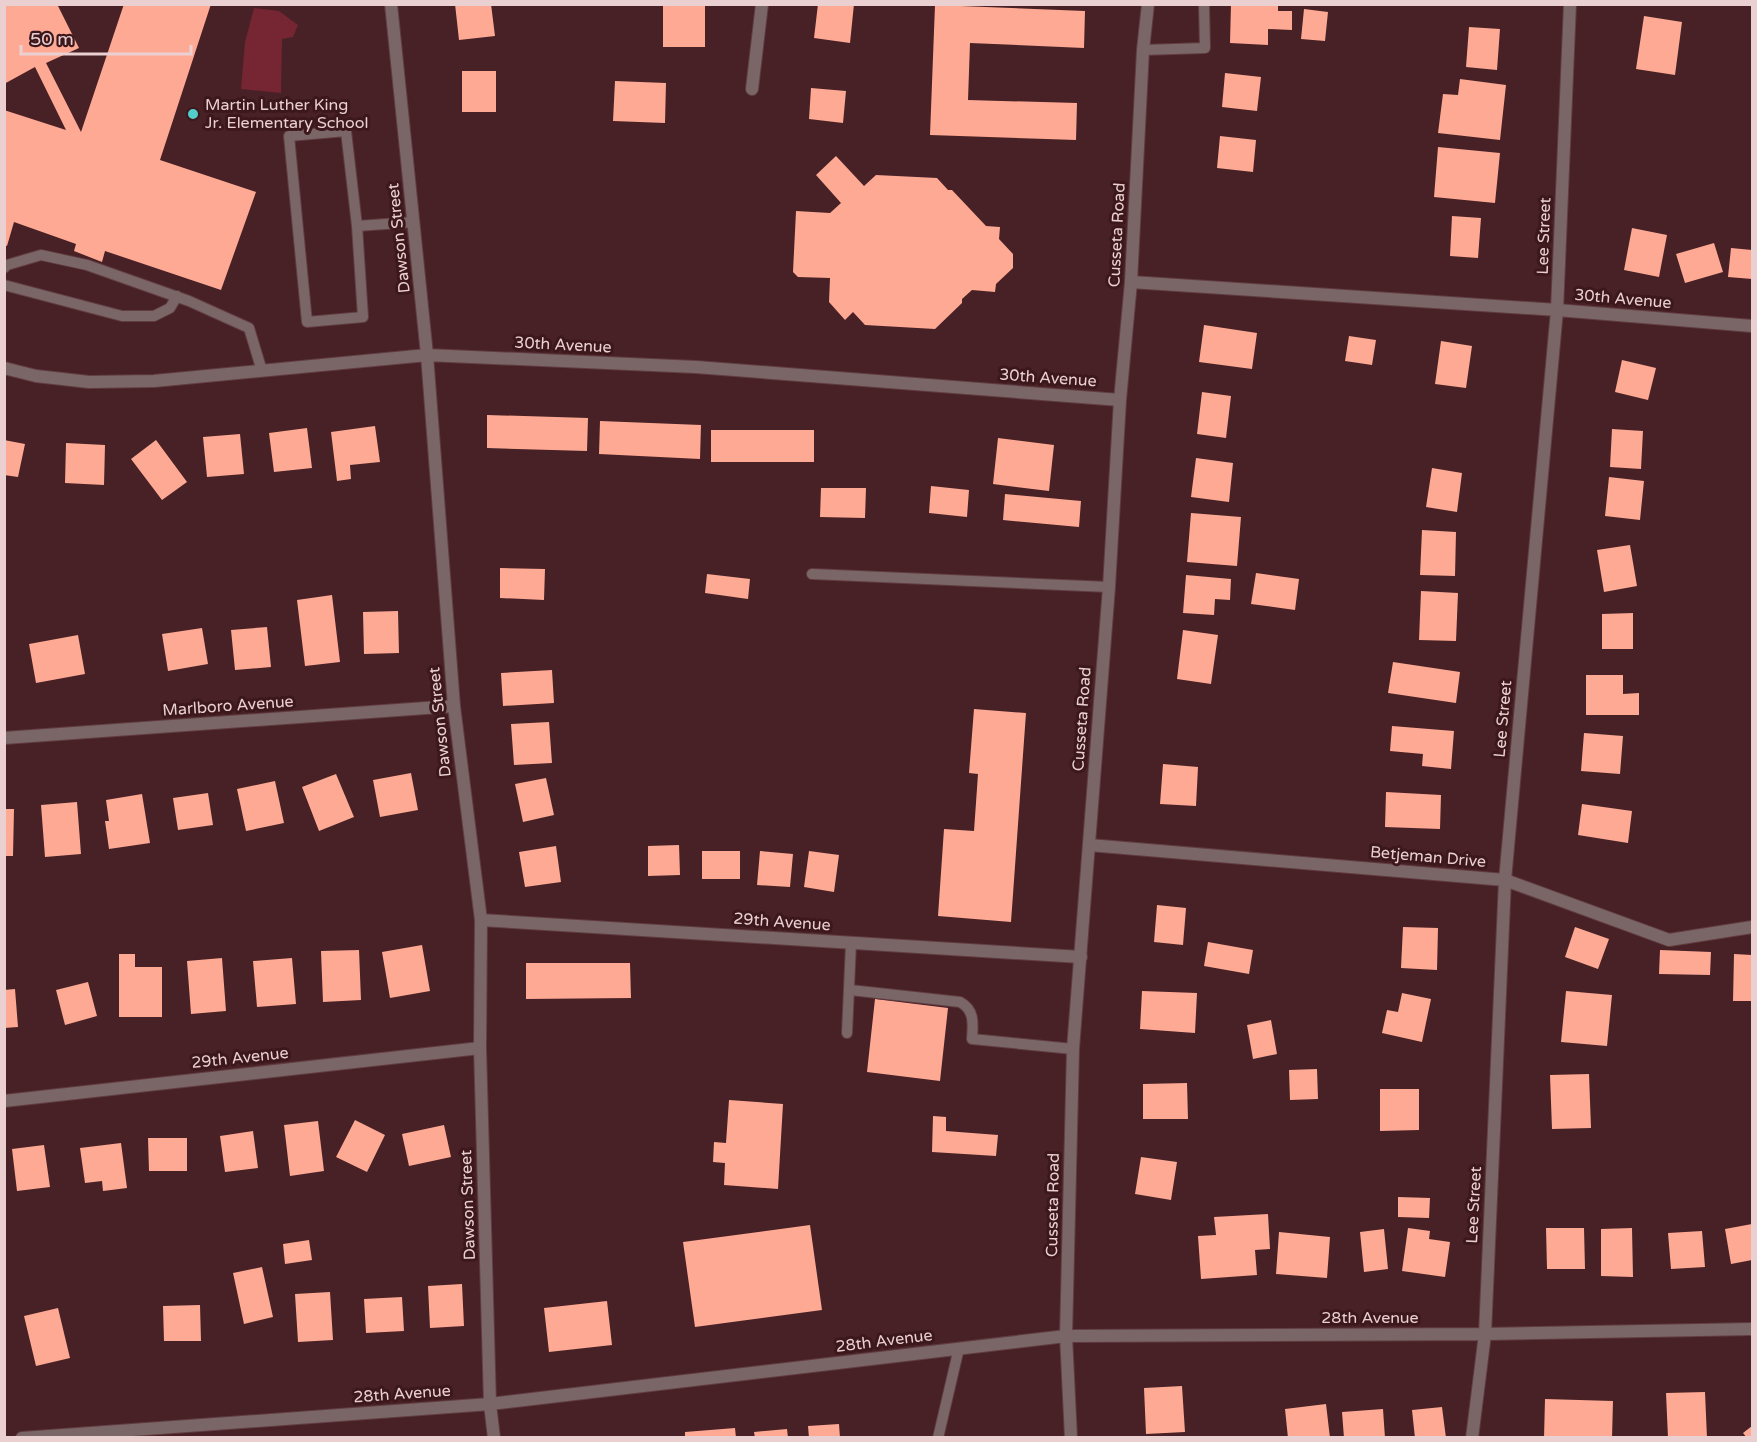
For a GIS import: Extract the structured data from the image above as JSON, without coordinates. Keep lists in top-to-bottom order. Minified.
{"streets":{"street":["Cusseta Road","Lee Street","Dawson Street","30th Avenue","Marlboro Avenue","Betjeman Drive","29th Avenue","28th Avenue"]},"crossings":[["Cusseta Road","30th Avenue"],["Cusseta Road","Betjeman Drive"],["Cusseta Road","29th Avenue"],["Cusseta Road","28th Avenue"],["Lee Street","30th Avenue"],["Lee Street","Betjeman Drive"],["Lee Street","28th Avenue"],["Dawson Street","30th Avenue"],["Dawson Street","Marlboro Avenue"],["Dawson Street","29th Avenue"],["Dawson Street","28th Avenue"]],"places":["Martin Luther King Jr. Elementary School"],"scale_bar":"50 m"}
